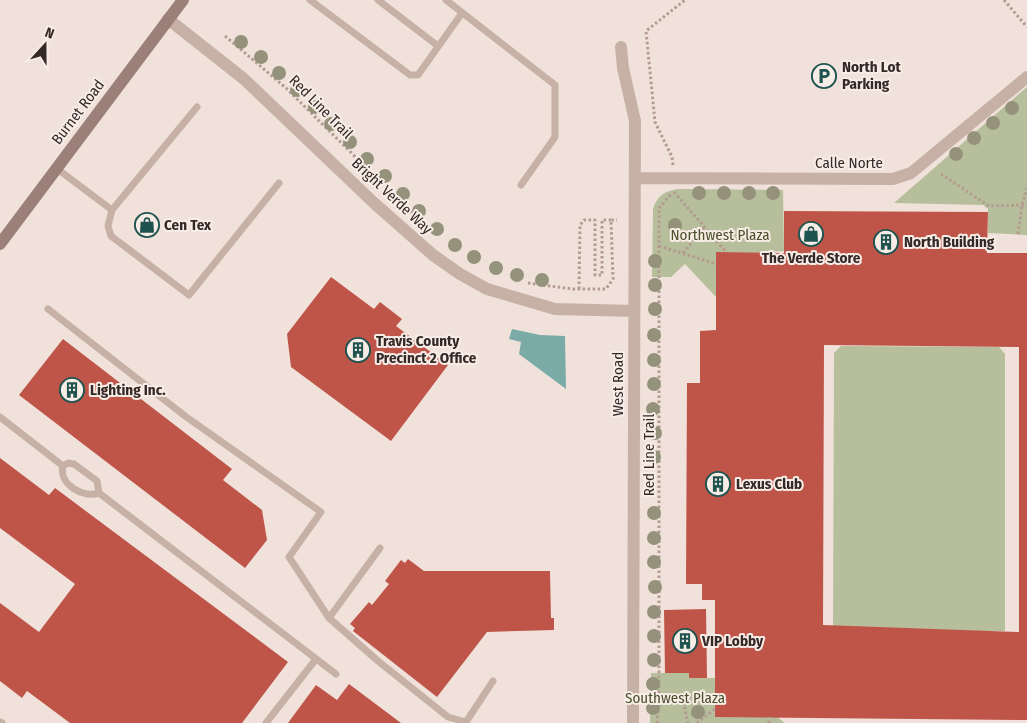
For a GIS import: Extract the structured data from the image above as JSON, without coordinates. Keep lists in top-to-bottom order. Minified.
{"streets":{"main road":["Burnet Road"],"street":["Calle Norte","Bright Verde Way","West Road"],"path":["Red Line Trail"]},"crossings":[["Burnet Road","Bright Verde Way"],["Calle Norte","West Road"],["Bright Verde Way","West Road"]],"parks":["Northwest Plaza","Southwest Plaza"],"places":{"parking":["North Lot Parking"],"shop":["Cen Tex","The Verde Store"],"building":["North Building","Travis County Precinct 2 Office","Lighting Inc.","Lexus Club","VIP Lobby"]},"north":"top"}
